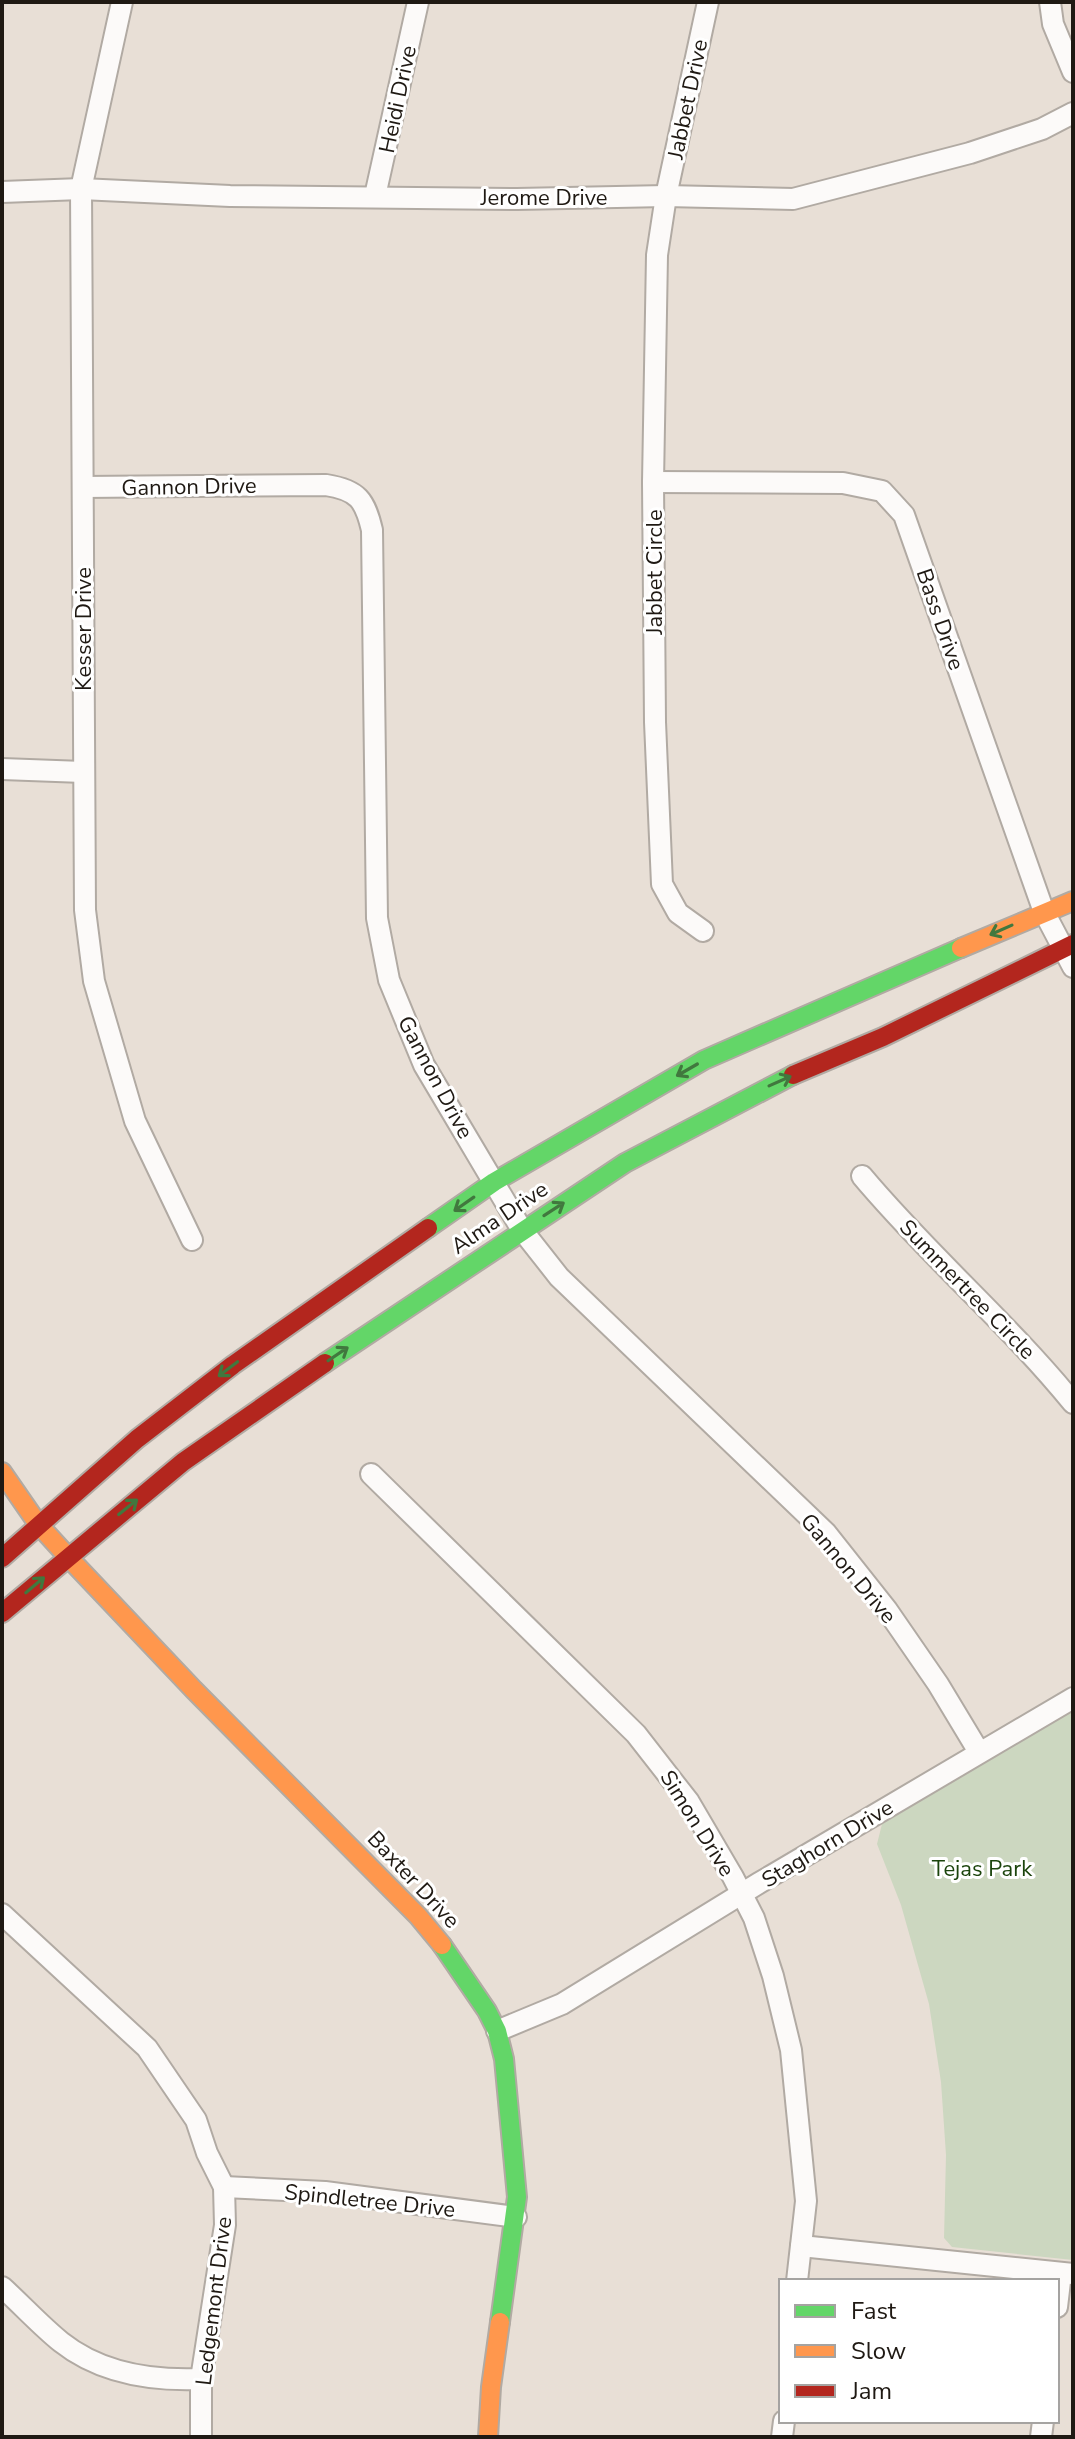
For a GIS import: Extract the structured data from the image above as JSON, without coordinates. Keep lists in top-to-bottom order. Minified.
{"streets":{"main road":["Alma Drive","Baxter Drive"],"street":["Heidi Drive","Jabbet Drive","Jerome Drive","Gannon Drive","Jabbet Circle","Bass Drive","Kesser Drive","Summertree Circle","Simon Drive","Staghorn Drive","Spindletree Drive","Ledgemont Drive"]},"crossings":[["Heidi Drive","Jerome Drive"],["Jabbet Drive","Jerome Drive"],["Jabbet Drive","Jabbet Circle"],["Jerome Drive","Jabbet Circle"],["Jerome Drive","Kesser Drive"],["Gannon Drive","Kesser Drive"],["Gannon Drive","Alma Drive"],["Gannon Drive","Staghorn Drive"],["Jabbet Circle","Bass Drive"],["Bass Drive","Alma Drive"],["Alma Drive","Baxter Drive"],["Simon Drive","Staghorn Drive"],["Staghorn Drive","Baxter Drive"],["Baxter Drive","Spindletree Drive"],["Spindletree Drive","Ledgemont Drive"]],"parks":["Tejas Park"],"legend":["Fast","Slow","Jam"]}
